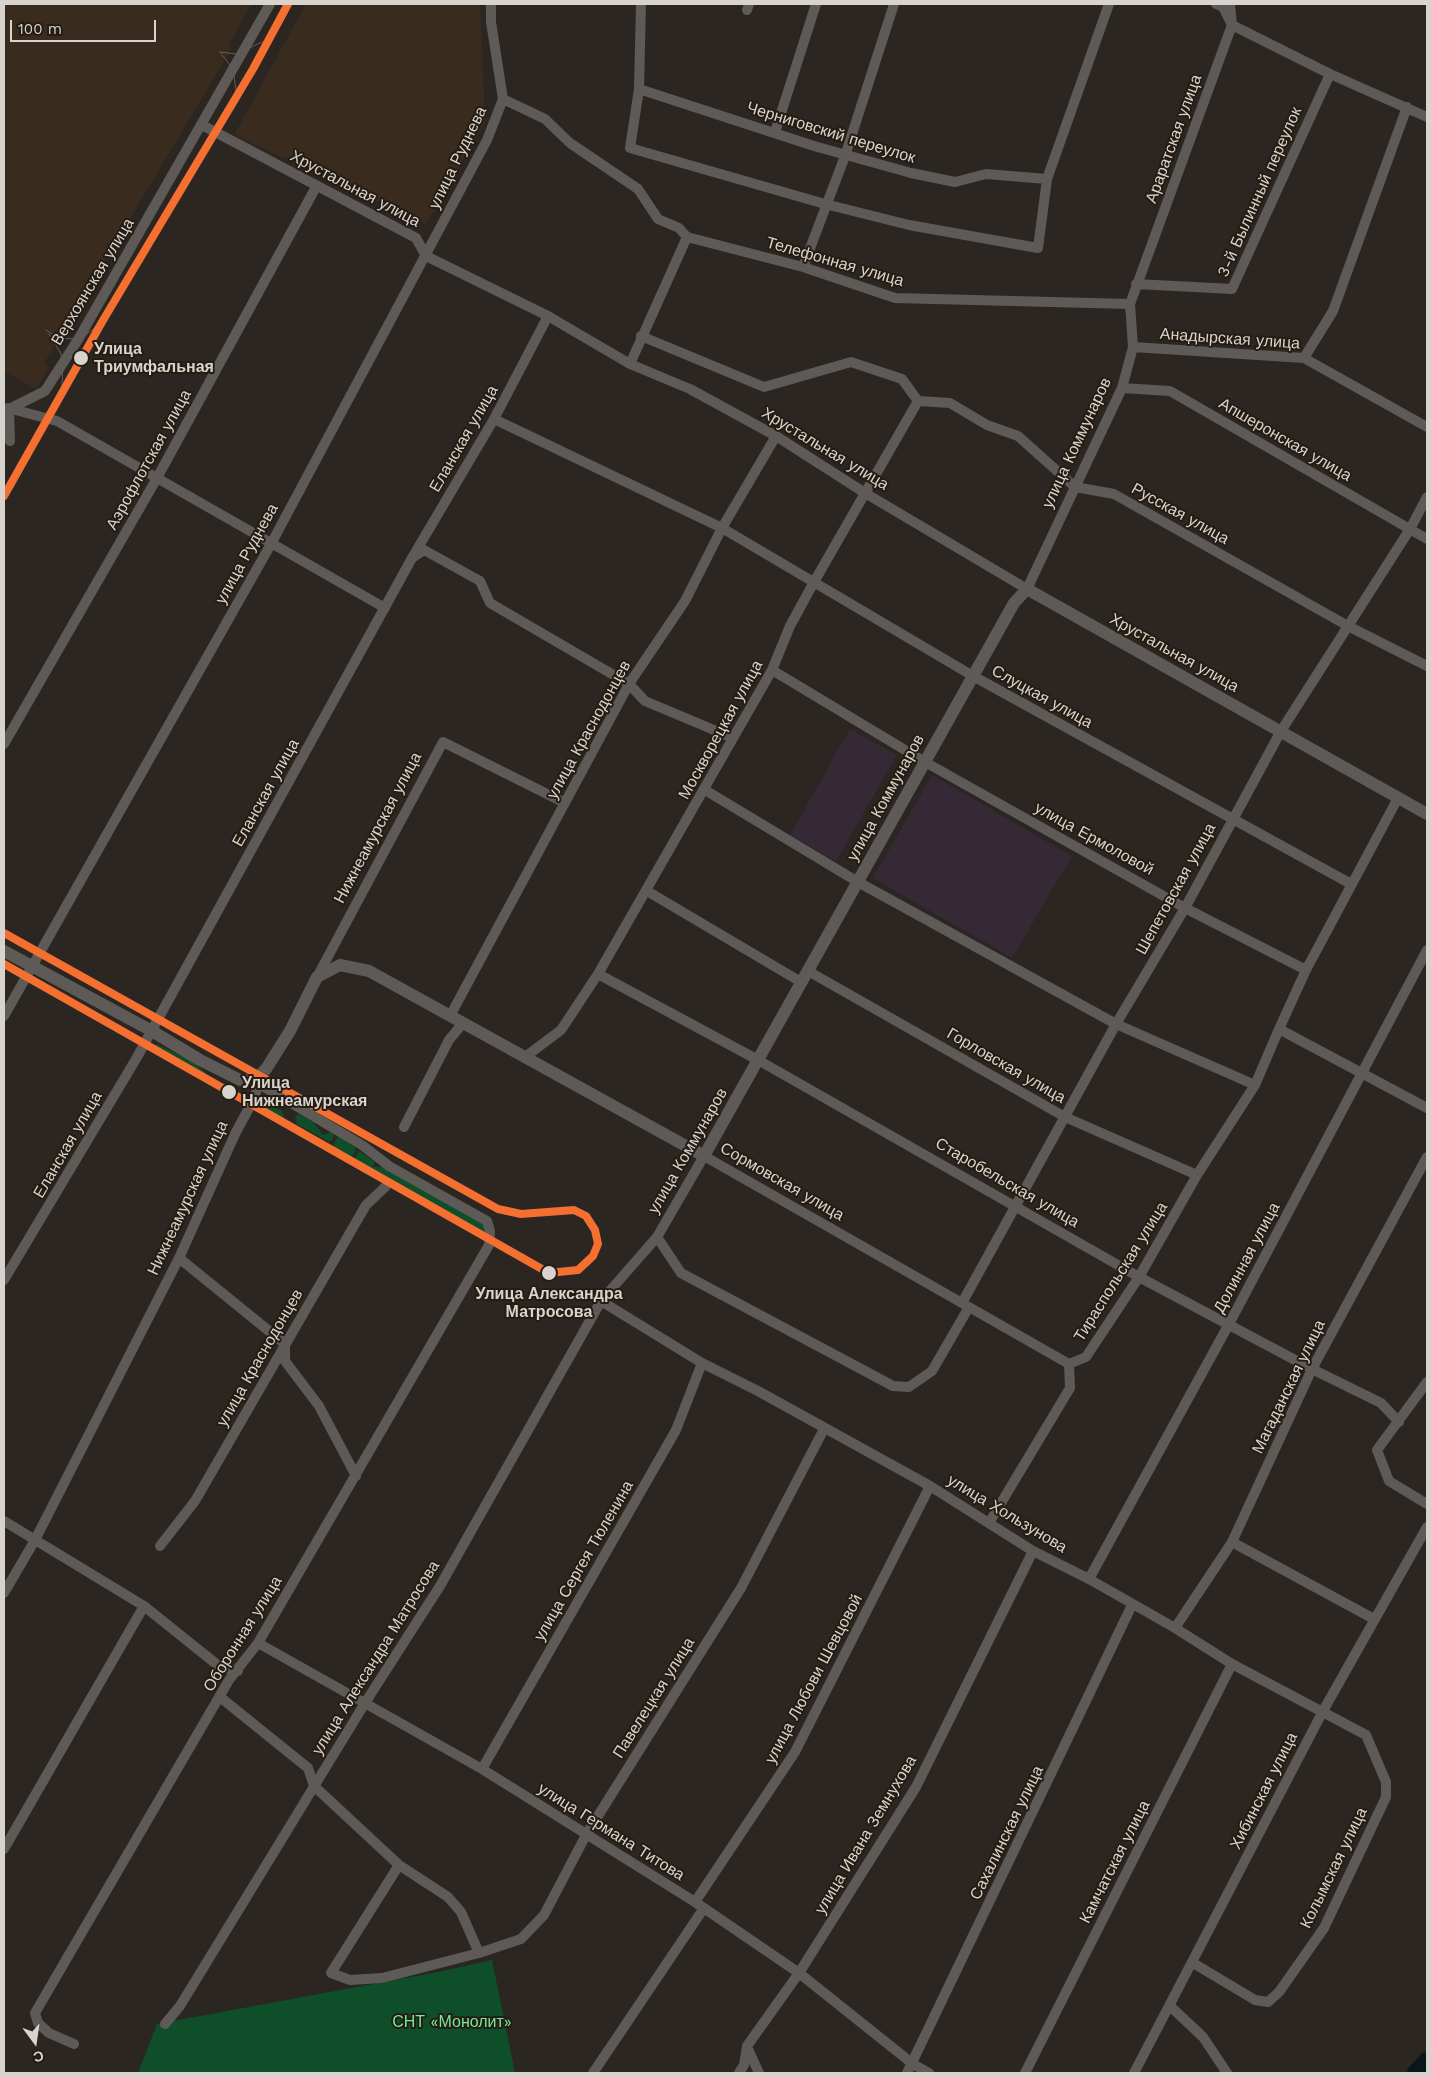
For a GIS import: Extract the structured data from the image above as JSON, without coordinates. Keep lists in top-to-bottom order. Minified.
{"streets":{"street":["Черниговский переулок","Араратская улица","улица Руднева","Хрустальная улица","3-й Былинный переулок","Телефонная улица","Верхоянская улица","Анадырская улица","Еланская улица","Апшеронская улица","улица Коммунаров","Аэрофлотская улица","Русская улица","Слуцкая улица","улица Краснодонцев","Москворецкая улица","Нижнеамурская улица","улица Ермоловой","Шепетовская улица","Горловская улица","Сормовская улица","Старобельская улица","Долинная улица","Тираспольская улица","Магаданская улица","улица Хользунова","улица Сергея Тюленина","Оборонная улица","улица Александра Матросова","улица Любови Шевцовой","Павелецкая улица","Хибинская улица","улица Германа Титова","Сахалинская улица","улица Ивана Земнухова","Камчатская улица","Колымская улица"]},"crossings":[["Араратская улица","3-й Былинный переулок"],["Араратская улица","улица Коммунаров"],["улица Руднева","Хрустальная улица"],["улица Руднева","Телефонная улица"],["Хрустальная улица","Верхоянская улица"],["Хрустальная улица","Еланская улица"],["Хрустальная улица","улица Коммунаров"],["Хрустальная улица","Аэрофлотская улица"],["Хрустальная улица","улица Краснодонцев"],["Хрустальная улица","Москворецкая улица"],["Хрустальная улица","Шепетовская улица"],["3-й Былинный переулок","улица Коммунаров"],["Телефонная улица","улица Коммунаров"],["Анадырская улица","улица Коммунаров"],["Еланская улица","Слуцкая улица"],["Апшеронская улица","улица Коммунаров"],["Апшеронская улица","Шепетовская улица"],["улица Коммунаров","Русская улица"],["улица Коммунаров","Слуцкая улица"],["улица Коммунаров","улица Ермоловой"],["улица Коммунаров","Шепетовская улица"],["улица Коммунаров","Горловская улица"],["улица Коммунаров","Сормовская улица"],["улица Коммунаров","Старобельская улица"],["улица Коммунаров","улица Хользунова"],["улица Коммунаров","улица Александра Матросова"],["Русская улица","Шепетовская улица"],["Слуцкая улица","улица Краснодонцев"],["Слуцкая улица","Москворецкая улица"],["Слуцкая улица","Шепетовская улица"],["улица Краснодонцев","Нижнеамурская улица"],["улица Краснодонцев","Сормовская улица"],["Москворецкая улица","улица Ермоловой"],["Москворецкая улица","Горловская улица"],["Москворецкая улица","Сормовская улица"],["Москворецкая улица","Старобельская улица"],["Нижнеамурская улица","Сормовская улица"],["Нижнеамурская улица","Оборонная улица"],["улица Ермоловой","Шепетовская улица"],["Шепетовская улица","Горловская улица"],["Шепетовская улица","Сормовская улица"],["Шепетовская улица","Старобельская улица"],["Горловская улица","Тираспольская улица"],["Сормовская улица","Тираспольская улица"],["Старобельская улица","Долинная улица"],["Старобельская улица","Тираспольская улица"],["Старобельская улица","Магаданская улица"],["Долинная улица","улица Хользунова"],["Магаданская улица","улица Хользунова"],["улица Хользунова","улица Сергея Тюленина"],["улица Хользунова","улица Александра Матросова"],["улица Хользунова","улица Любови Шевцовой"],["улица Хользунова","Павелецкая улица"],["улица Хользунова","Хибинская улица"],["улица Хользунова","Сахалинская улица"],["улица Хользунова","улица Ивана Земнухова"],["улица Хользунова","Камчатская улица"],["улица Хользунова","Колымская улица"],["улица Сергея Тюленина","улица Германа Титова"],["Оборонная улица","улица Германа Титова"],["улица Александра Матросова","улица Германа Титова"],["улица Любови Шевцовой","улица Германа Титова"],["Павелецкая улица","улица Германа Титова"],["Хибинская улица","Колымская улица"],["улица Германа Титова","Сахалинская улица"],["улица Германа Титова","улица Ивана Земнухова"]],"parks":["СНТ «Монолит»"],"places":["Улица Триумфальная","Улица Нижнеамурская","Улица Александра Матросова"],"scale_bar":"100 m","north":"bottom"}
